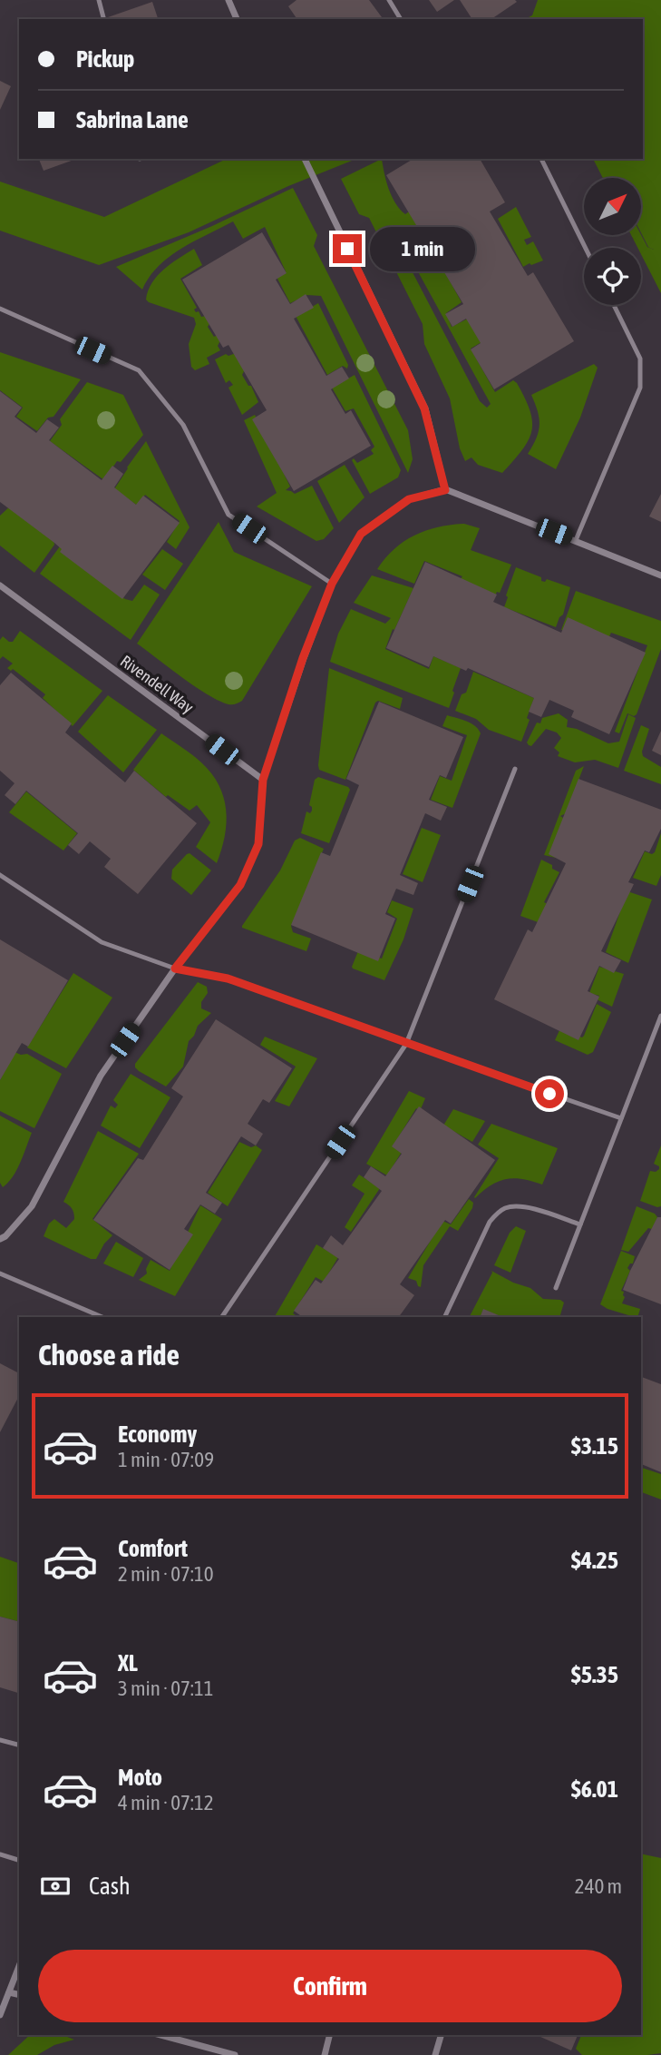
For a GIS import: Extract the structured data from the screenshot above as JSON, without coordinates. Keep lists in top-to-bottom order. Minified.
{"streets":{"street":["Rivendell Way"]},"north":"top right","page":{"banner":["Pickup","Sabrina Lane"],"bubble":"1 min","heading":"Choose a ride","list":[{"name":"Economy","note":"1 min · 07:09","value":"$3.15"},{"name":"Comfort","note":"2 min · 07:10","value":"$4.25"},{"name":"XL","note":"3 min · 07:11","value":"$5.35"},{"name":"Moto","note":"4 min · 07:12","value":"$6.01"}],"pay":["Cash","240 m"],"buttons":"Confirm"}}
